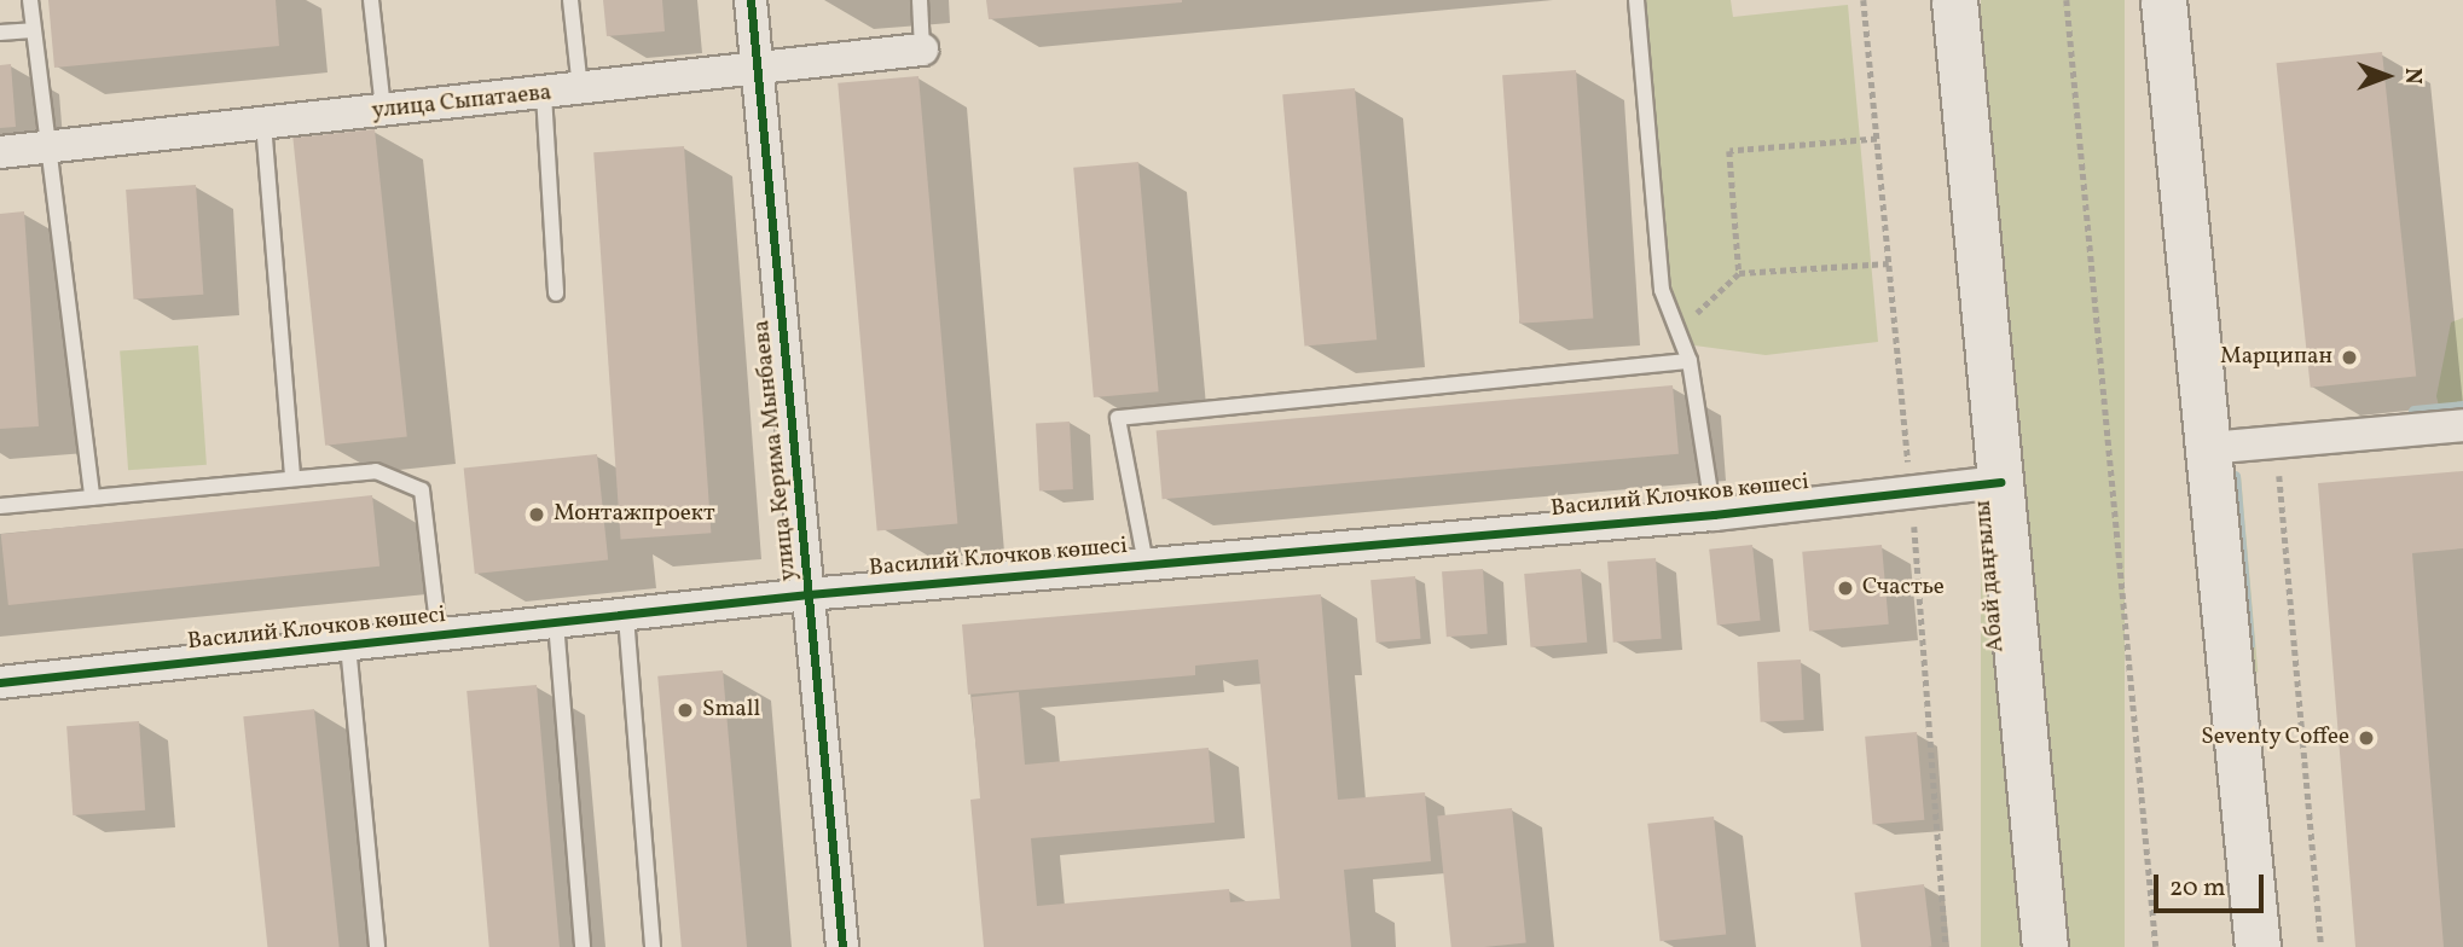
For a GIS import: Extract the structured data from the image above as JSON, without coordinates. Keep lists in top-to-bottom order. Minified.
{"streets":{"main road":["Абай даңғылы"],"street":["улица Сыпатаева","улица Керима Мынбаева","Василий Клочков көшесі"]},"crossings":[["улица Сыпатаева","улица Керима Мынбаева"],["улица Керима Мынбаева","Василий Клочков көшесі"],["Василий Клочков көшесі","Абай даңғылы"]],"places":["Марципан","Монтажпроект","Счастье","Small","Seventy Coffee"],"scale_bar":"20 m","north":"right"}
